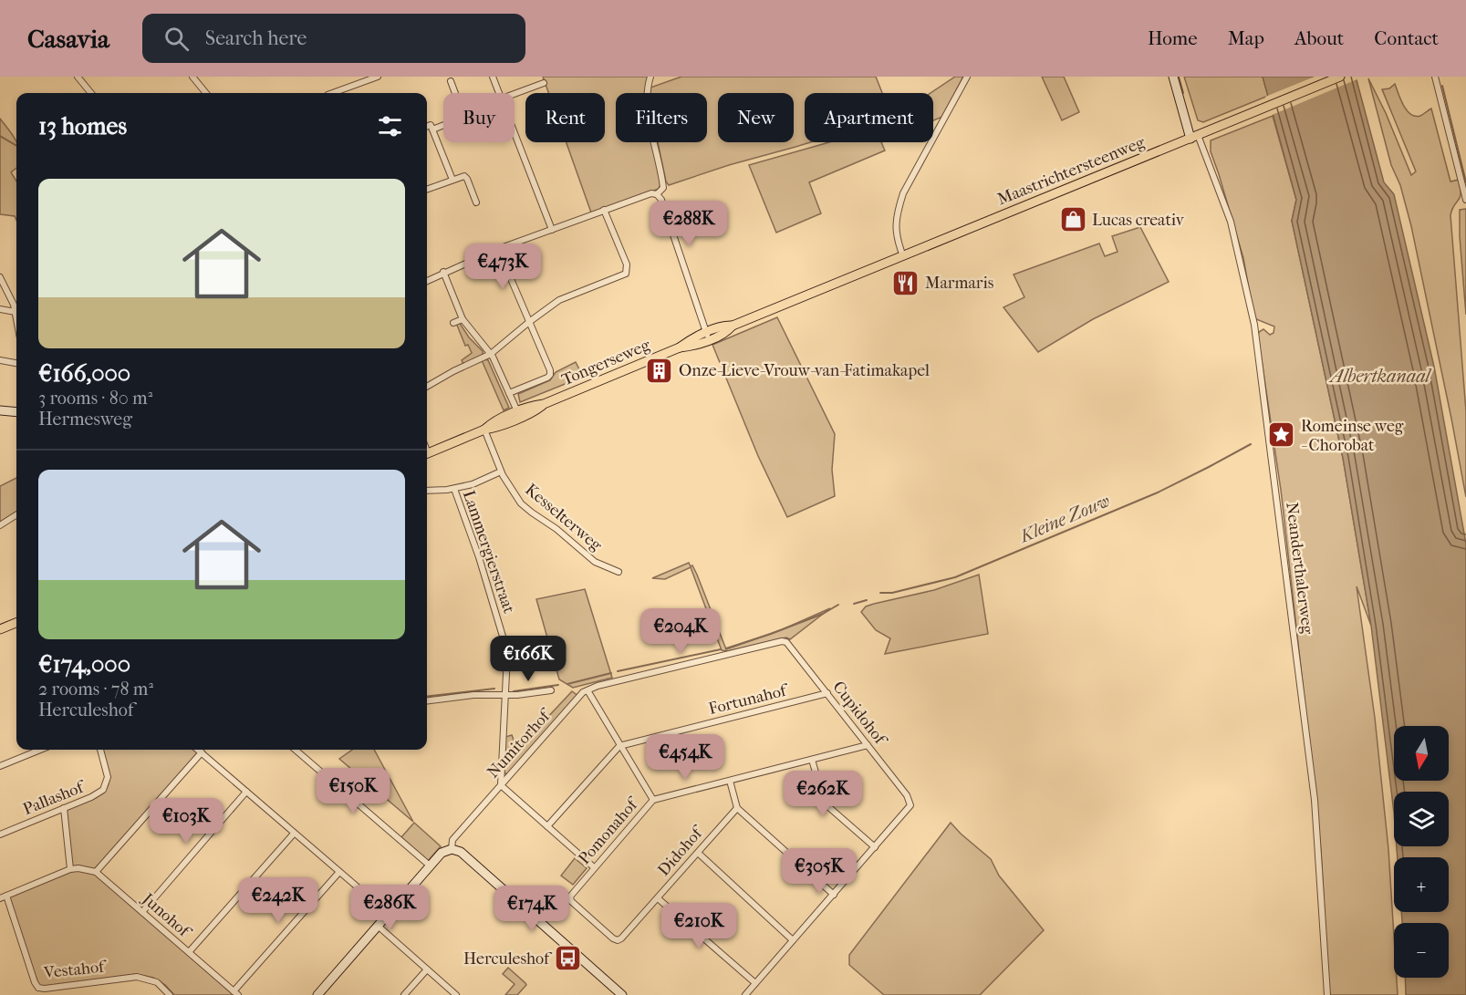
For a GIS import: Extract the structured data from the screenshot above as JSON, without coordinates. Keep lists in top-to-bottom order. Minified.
{"streets":{"main road":["Maastrichtersteenweg","Tongerseweg"],"street":["Kesselterweg","Lammergierstraat","Neanderthalerweg","Fortunahof","Cupidohof","Numitorhof","Pallashof","Pomonahof","Didohof","Junohof","Vestahof"]},"crossings":[["Maastrichtersteenweg","Tongerseweg"],["Maastrichtersteenweg","Neanderthalerweg"],["Tongerseweg","Kesselterweg"],["Lammergierstraat","Numitorhof"],["Fortunahof","Cupidohof"],["Cupidohof","Numitorhof"],["Cupidohof","Pomonahof"],["Pomonahof","Didohof"]],"water":["Albertkanaal","Kleine Zouw"],"places":{"shop":["Lucas creativ"],"restaurant":["Marmaris"],"building":["Onze-Lieve-Vrouw-van-Fatimakapel"],"place":["Romeinse weg - Chorobat"],"bus stop":["Herculeshof"]},"north":"bottom","page":{"header":"Casavia","search":"Search here","nav":["Home","Map","About","Contact"],"chip":["Buy","Rent","Filters","New","Apartment"],"heading":"13 homes","list":[{"name":"€166,000","note":"3 rooms · 80 m² · Hermesweg"},{"name":"€174,000","note":"2 rooms · 78 m² · Herculeshof"}],"price":["€288K","€473K","€204K","€166K","€454K","€150K","€262K","€103K","€305K","€242K","€286K","€174K","€210K"],"map_buttons":["+","−"]}}
